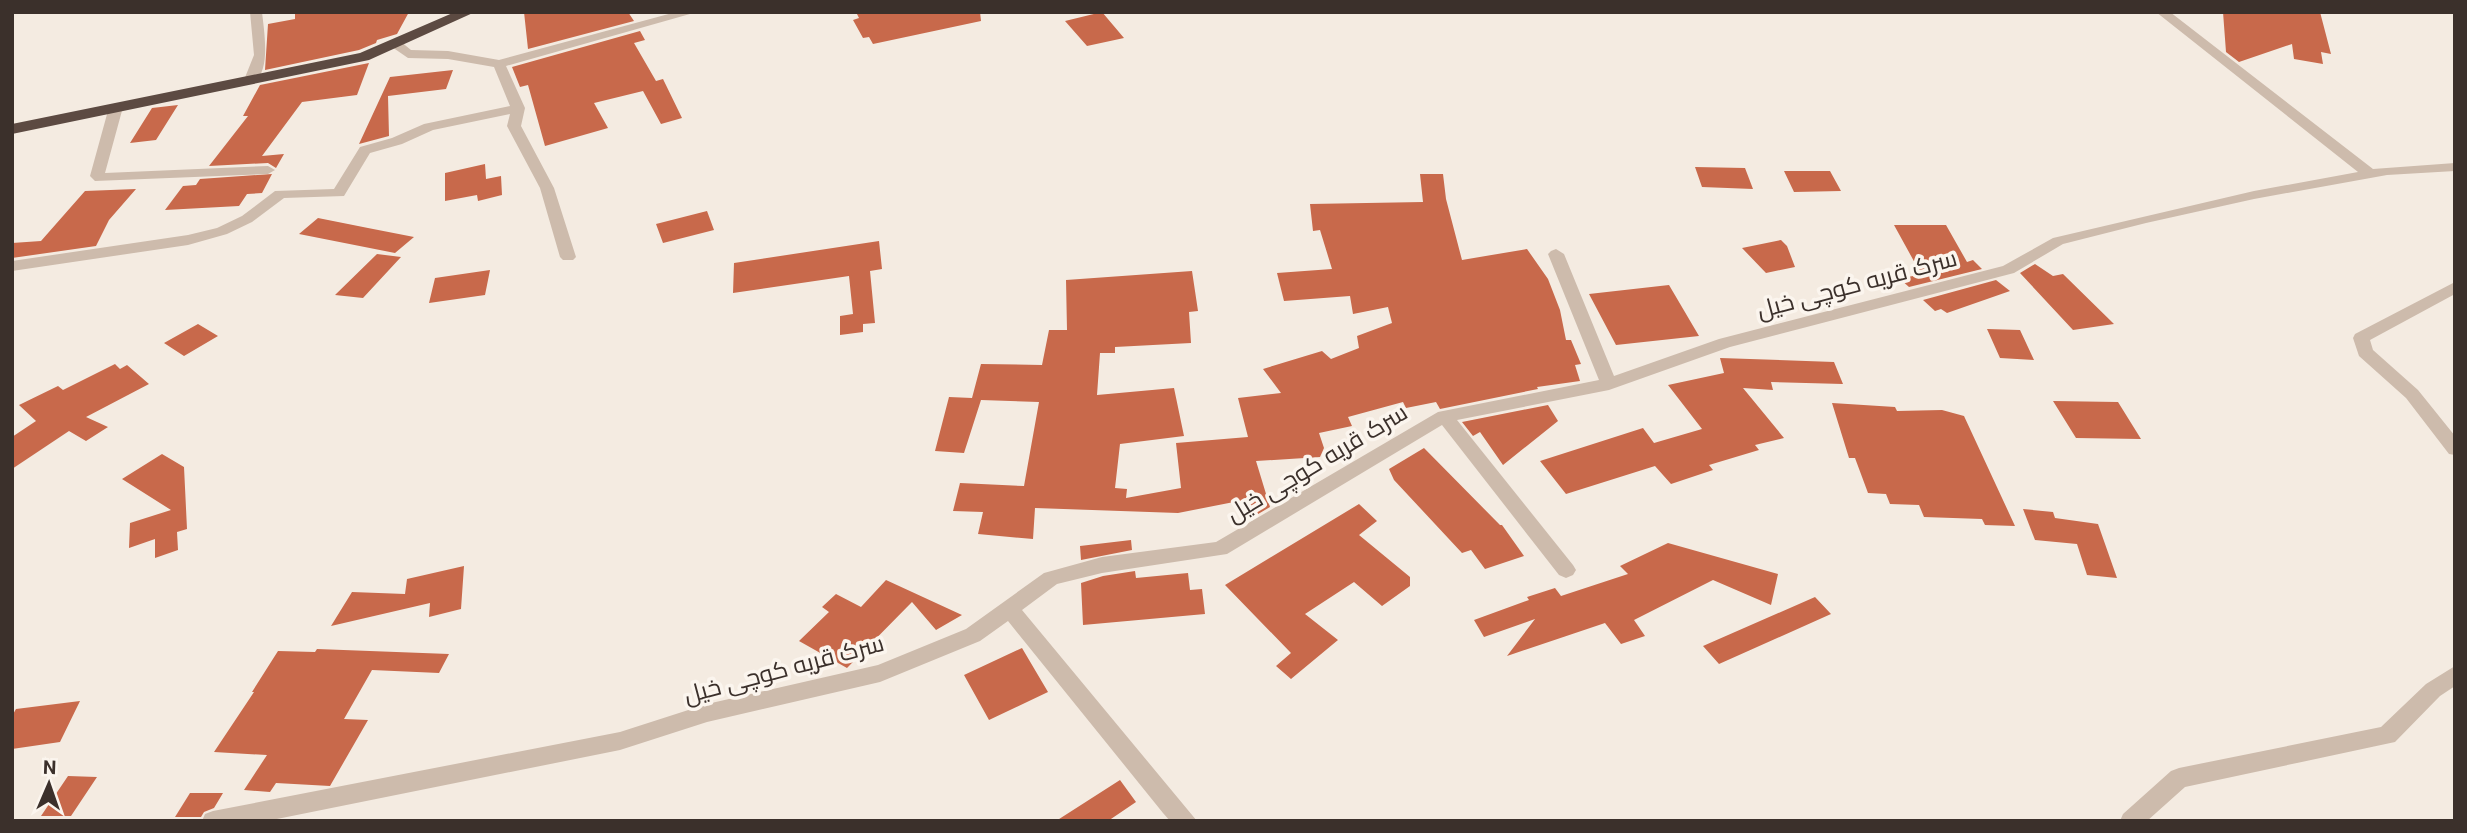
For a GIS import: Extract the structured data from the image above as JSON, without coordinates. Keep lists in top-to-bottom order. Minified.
{"streets":{"street":["سرک قریه کوچی خیل"]},"north":"top"}
